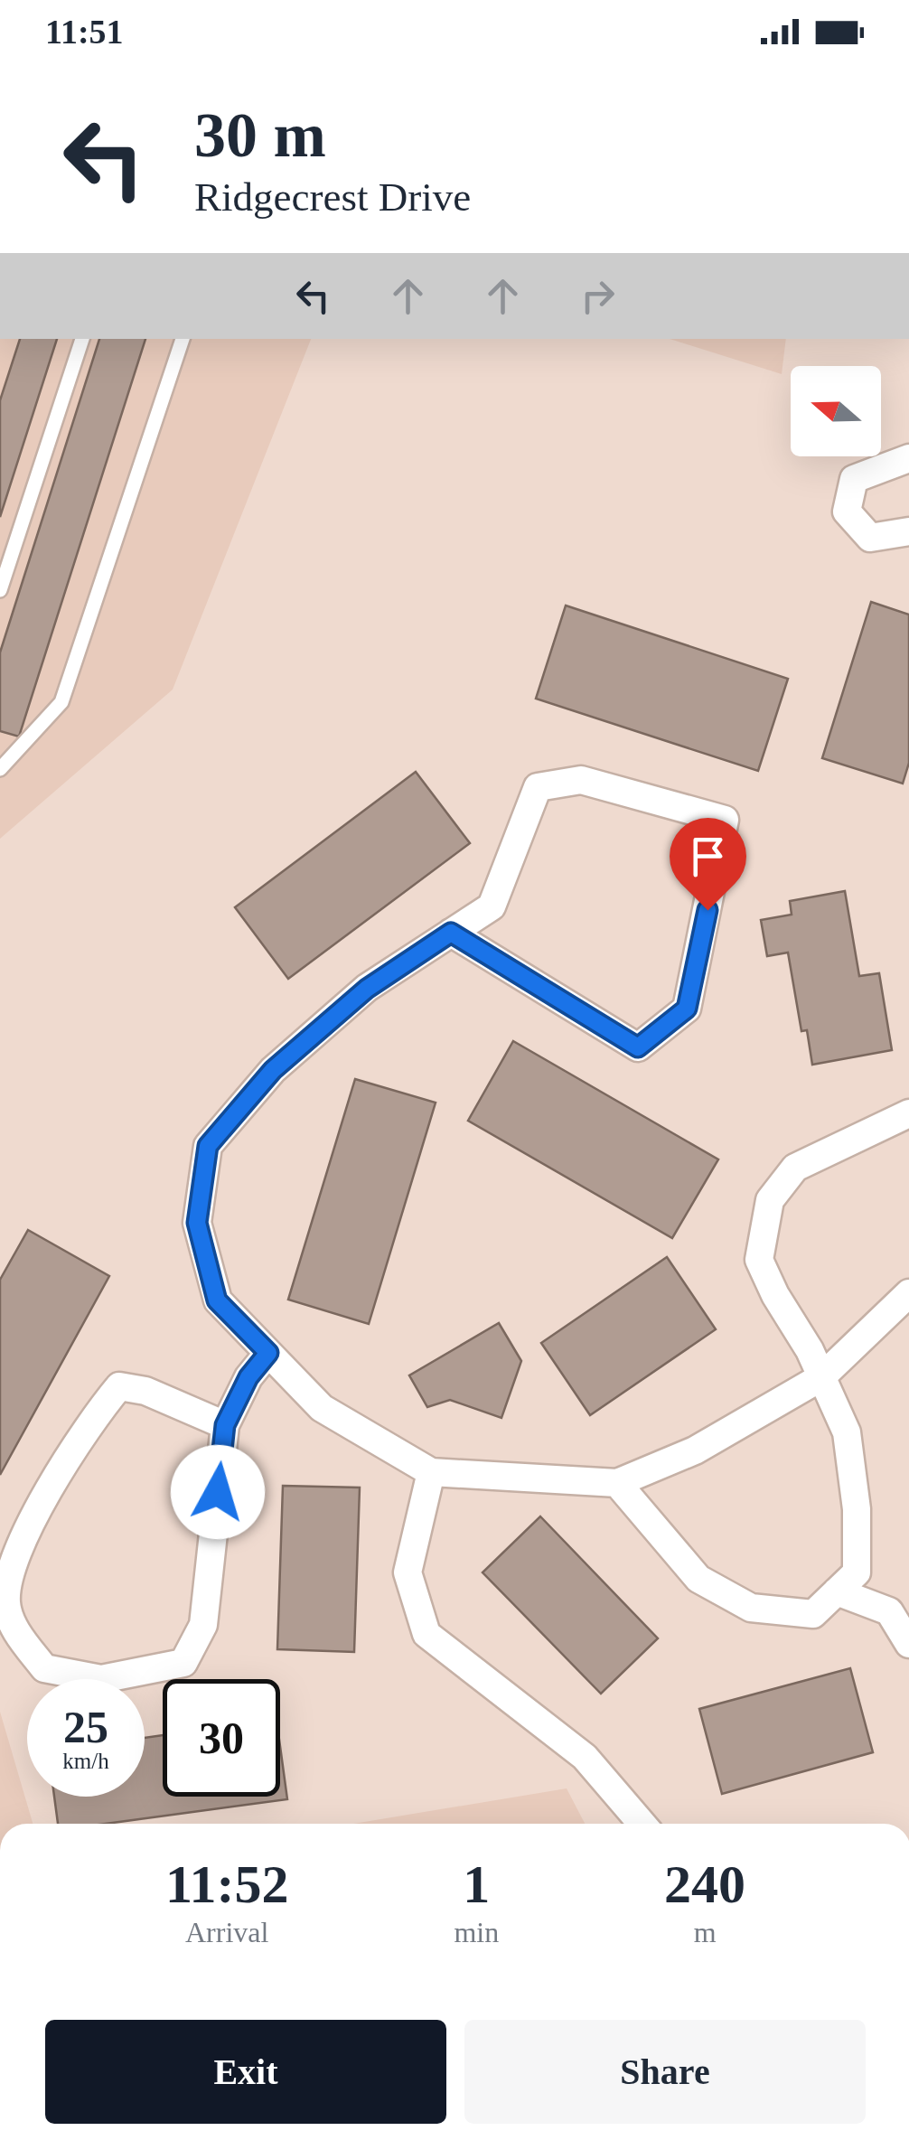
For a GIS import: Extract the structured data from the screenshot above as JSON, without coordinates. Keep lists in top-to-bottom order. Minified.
{"north":"left","page":{"status":"11:51","turn":["30 m","Ridgecrest Drive"],"speed":"25 km/h","limit":"30","eta":["11:52","Arrival","1","min","240","m"],"buttons":["Exit","Share"]}}
